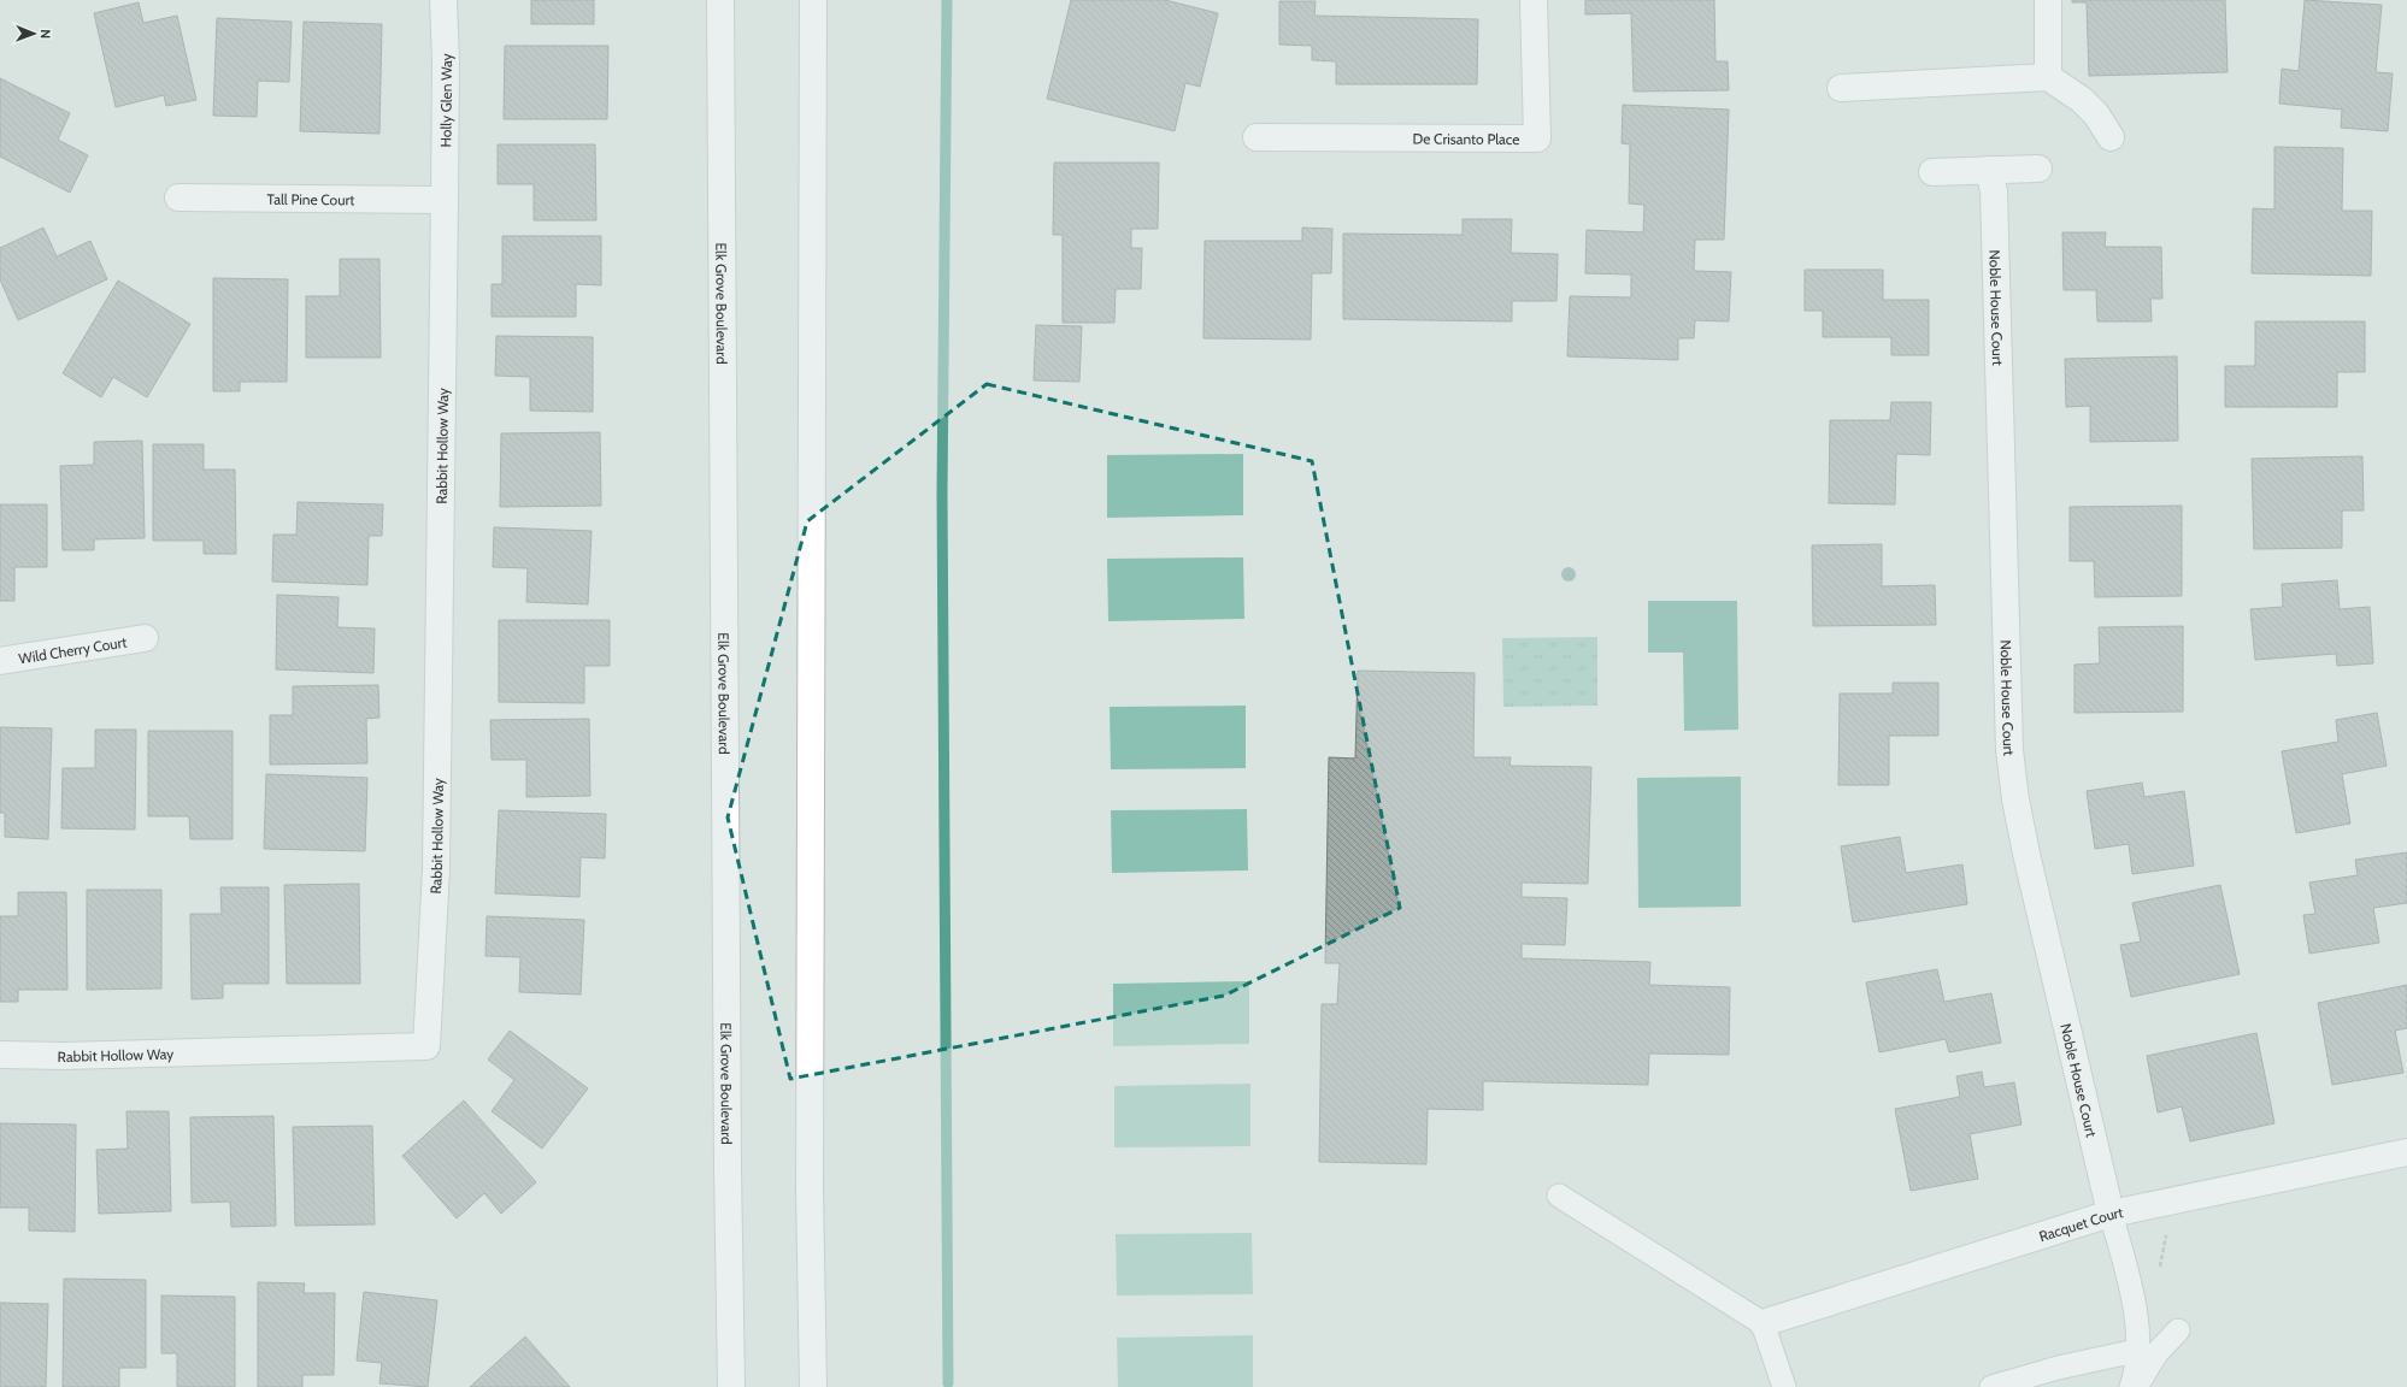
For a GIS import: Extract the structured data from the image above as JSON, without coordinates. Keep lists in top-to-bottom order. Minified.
{"streets":{"street":["Holly Glen Way","De Crisanto Place","Tall Pine Court","Elk Grove Boulevard","Noble House Court","Rabbit Hollow Way","Wild Cherry Court","Racquet Court"]},"crossings":[["Holly Glen Way","Tall Pine Court"],["Holly Glen Way","Rabbit Hollow Way"],["Tall Pine Court","Rabbit Hollow Way"],["Noble House Court","Racquet Court"]],"north":"right"}
